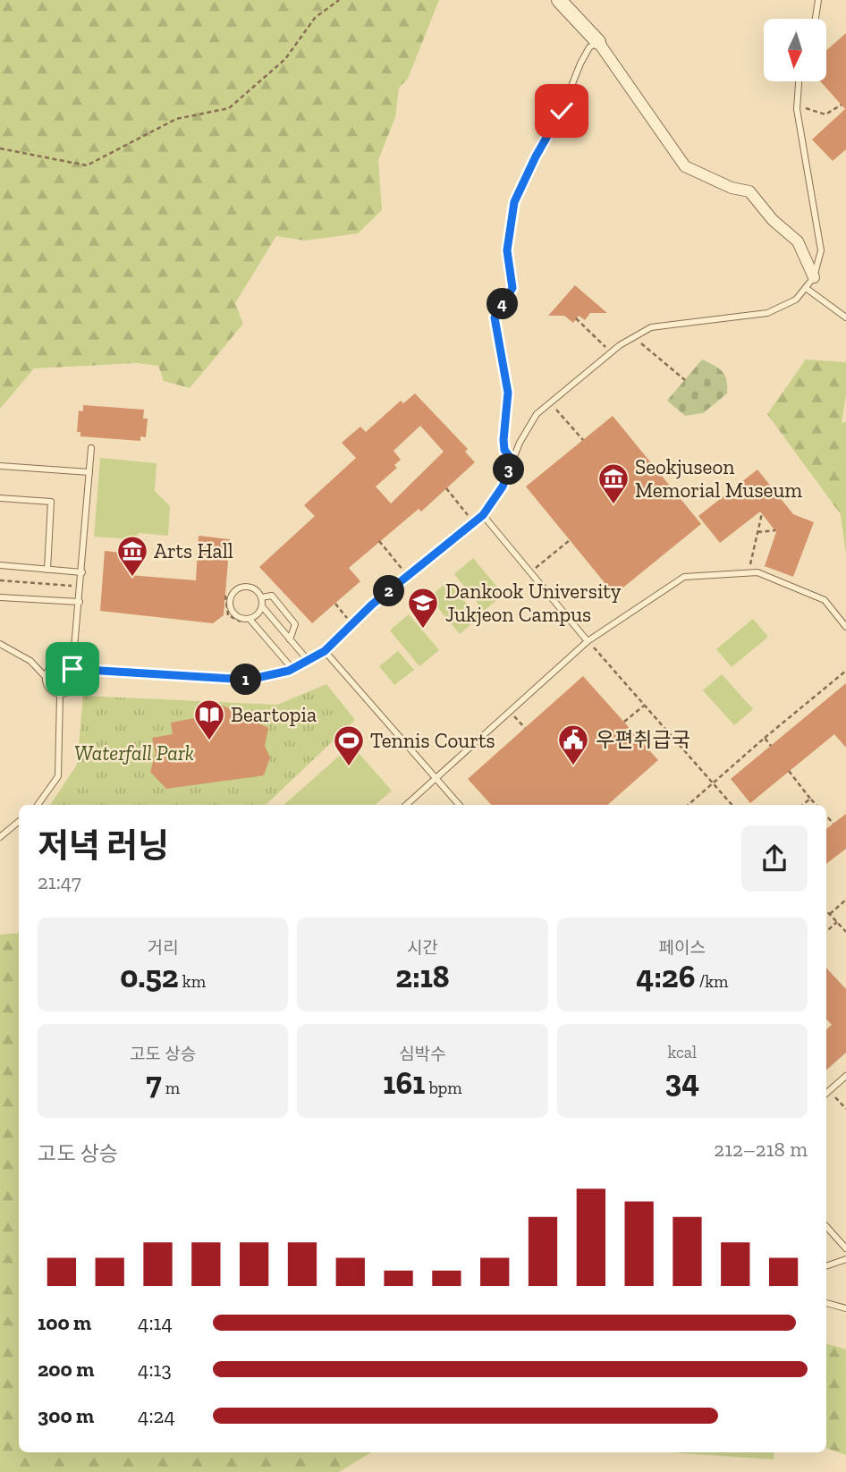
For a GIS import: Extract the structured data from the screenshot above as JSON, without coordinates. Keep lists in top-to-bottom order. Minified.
{"parks":["Waterfall Park"],"places":{"museum":["Seokjuseon Memorial Museum","Arts Hall"],"school or university":["Dankook University Jukjeon Campus"],"library":["Beartopia"],"public building":["우편취급국"],"sports":["Tennis Courts"]},"north":"bottom","page":{"pins":["4","3","2","1"],"heading":["저녁 러닝","21:47"],"stats":[["거리","0.52 km"],["시간","2:18"],["페이스","4:26 /km"],["고도 상승","7 m"],["심박수","161 bpm"],["kcal","34"]],"chart":["고도 상승","212–218 m"],"list":[{"name":"100 m","note":"4:14"},{"name":"200 m","note":"4:13"},{"name":"300 m","note":"4:24"}]}}
